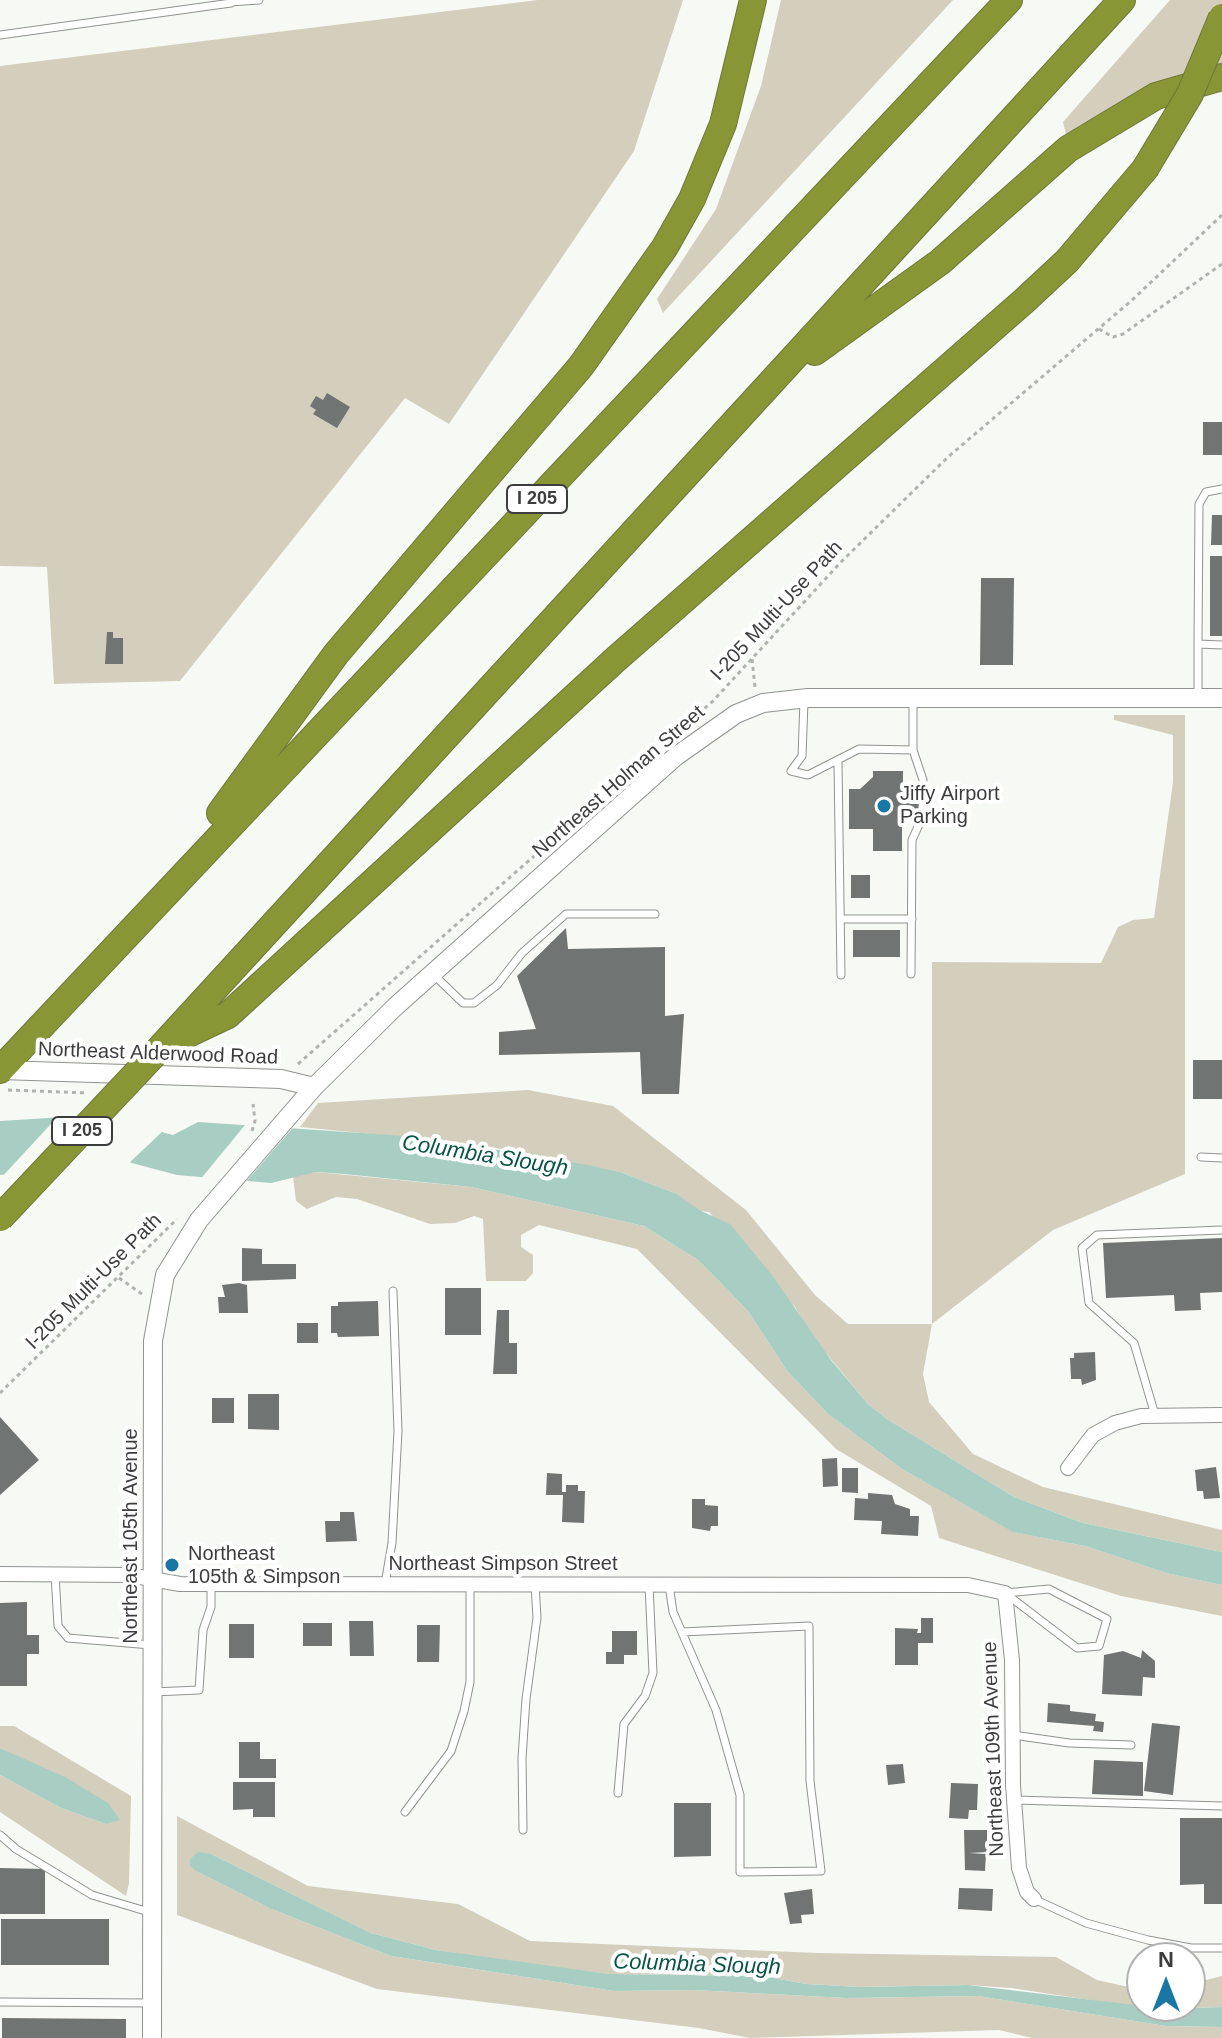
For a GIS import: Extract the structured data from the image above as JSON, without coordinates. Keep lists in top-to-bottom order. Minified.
{"streets":{"highway":["I 205"],"street":["Northeast Holman Street","Northeast Alderwood Road","Northeast 105th Avenue","Northeast Simpson Street","Northeast 109th Avenue"],"path":["I-205 Multi-Use Path"]},"crossings":[["I 205","Northeast Alderwood Road"],["Northeast Holman Street","Northeast Alderwood Road"],["Northeast Holman Street","Northeast 105th Avenue"],["Northeast Alderwood Road","Northeast 105th Avenue"],["Northeast 105th Avenue","Northeast Simpson Street"],["Northeast Simpson Street","Northeast 109th Avenue"]],"water":["Columbia Slough"],"places":["Jiffy Airport Parking","Northeast 105th & Simpson"],"north":"top"}
